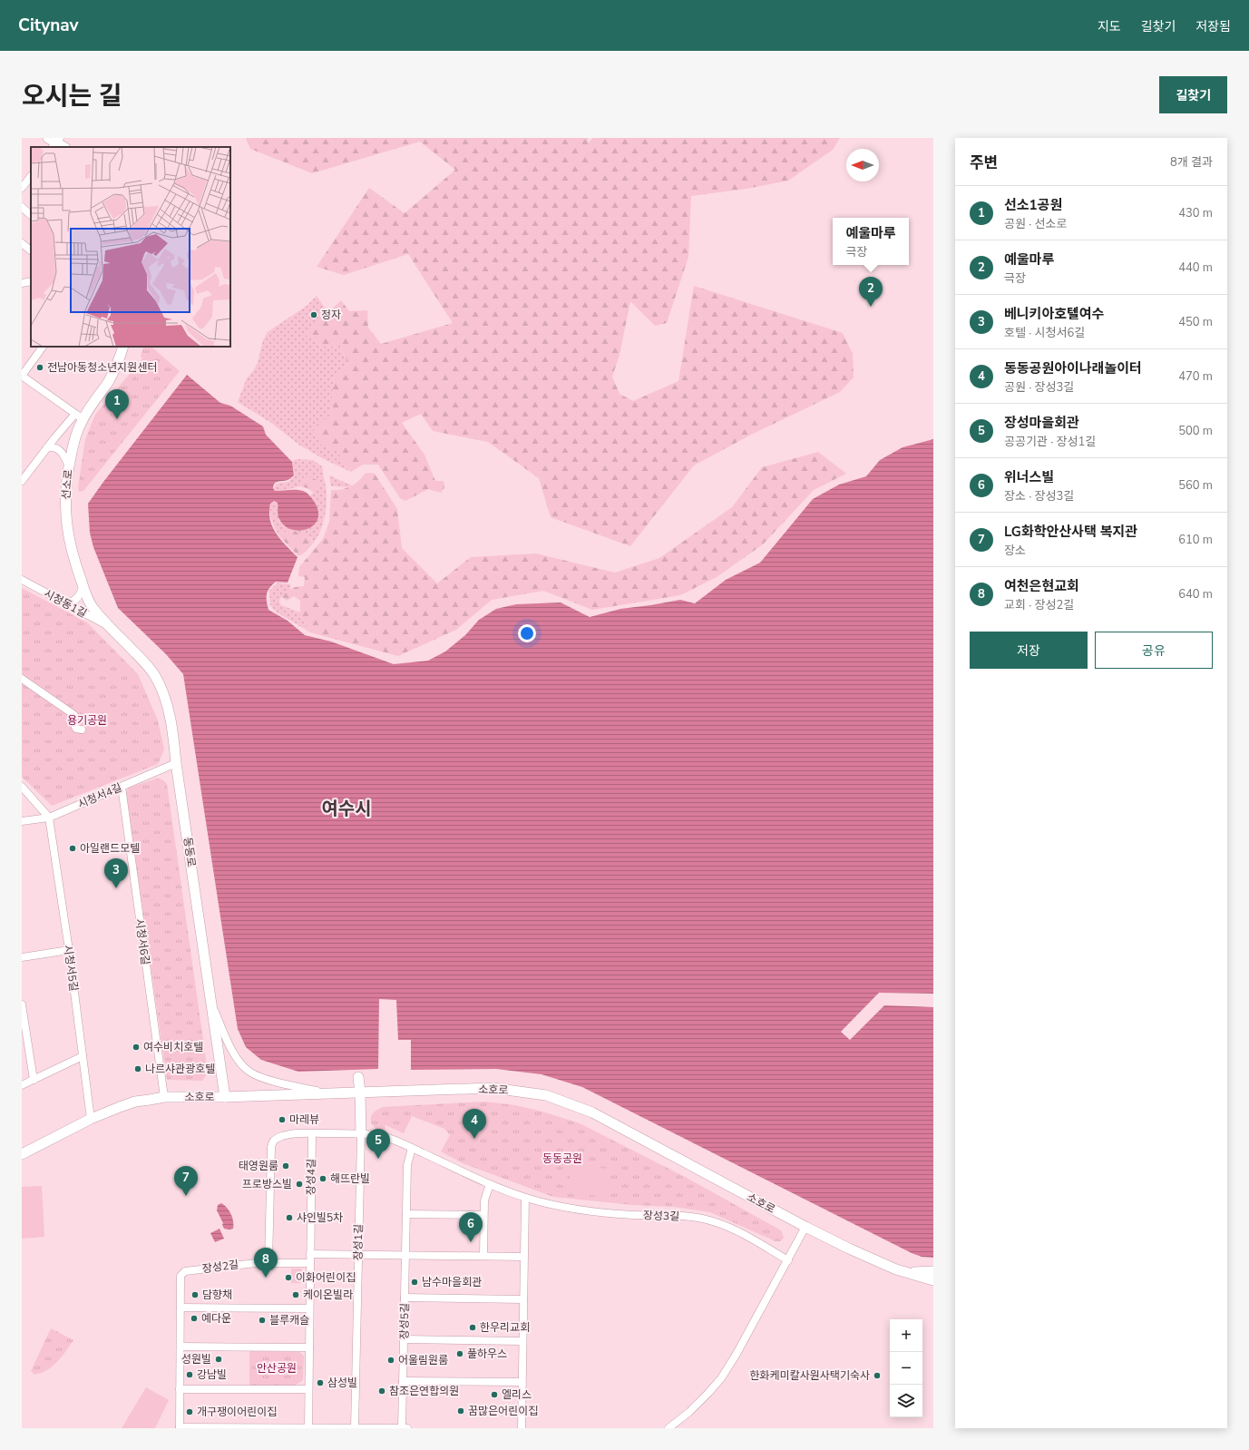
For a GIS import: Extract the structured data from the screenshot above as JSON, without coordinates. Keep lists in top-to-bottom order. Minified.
{"streets":{"street":["선소로","시청동1길","시청서4길","동동로","시청서6길","시청서5길","소호로","장성4길","장성3길","장성1길","장성2길","장성5길"]},"crossings":[["선소로","시청동1길"],["선소로","동동로"],["시청동1길","동동로"],["시청서4길","동동로"],["시청서4길","시청서6길"],["시청서4길","시청서5길"],["동동로","소호로"],["시청서6길","소호로"],["시청서5길","소호로"],["소호로","장성1길"],["장성4길","장성2길"],["장성3길","장성1길"],["장성3길","장성5길"]],"districts":["여수시"],"parks":["용기공원","동동공원","안산공원"],"places":["정자","전남아동청소년지원센터","아일랜드모텔","여수비치호텔","나르샤관광호텔","마레뷰","태영원룸","해뜨란빌","프로방스빌","샤인빌5차","이화어린이집","남수마을회관","담향채","케이온빌라","예다운","블루캐슬","한우리교회","풀하우스","성원빌","어울림원룸","강남빌","한화케미칼사원사택기숙사","삼성빌","참조은연합의원","엘리스","꿈많은어린이집","개구쟁이어린이집"],"north":"left","page":{"header":"Citynav","nav":["지도","길찾기","저장됨"],"title":"오시는 길","buttons":["길찾기",["저장","공유"]],"heading":["주변","8개 결과"],"list":[{"mark":"1","name":"선소1공원","note":"공원 · 선소로","value":"430 m"},{"mark":"2","name":"예울마루","note":"극장","value":"440 m"},{"mark":"3","name":"베니키아호텔여수","note":"호텔 · 시청서6길","value":"450 m"},{"mark":"4","name":"동동공원아이나래놀이터","note":"공원 · 장성3길","value":"470 m"},{"mark":"5","name":"장성마을회관","note":"공공기관 · 장성1길","value":"500 m"},{"mark":"6","name":"위너스빌","note":"장소 · 장성3길","value":"560 m"},{"mark":"7","name":"LG화학안산사택 복지관","note":"장소","value":"610 m"},{"mark":"8","name":"여천은현교회","note":"교회 · 장성2길","value":"640 m"}],"popup":["예울마루","극장"],"pins":["2","1","3","4","5","7","6","8"],"map_buttons":["+","−"]}}
